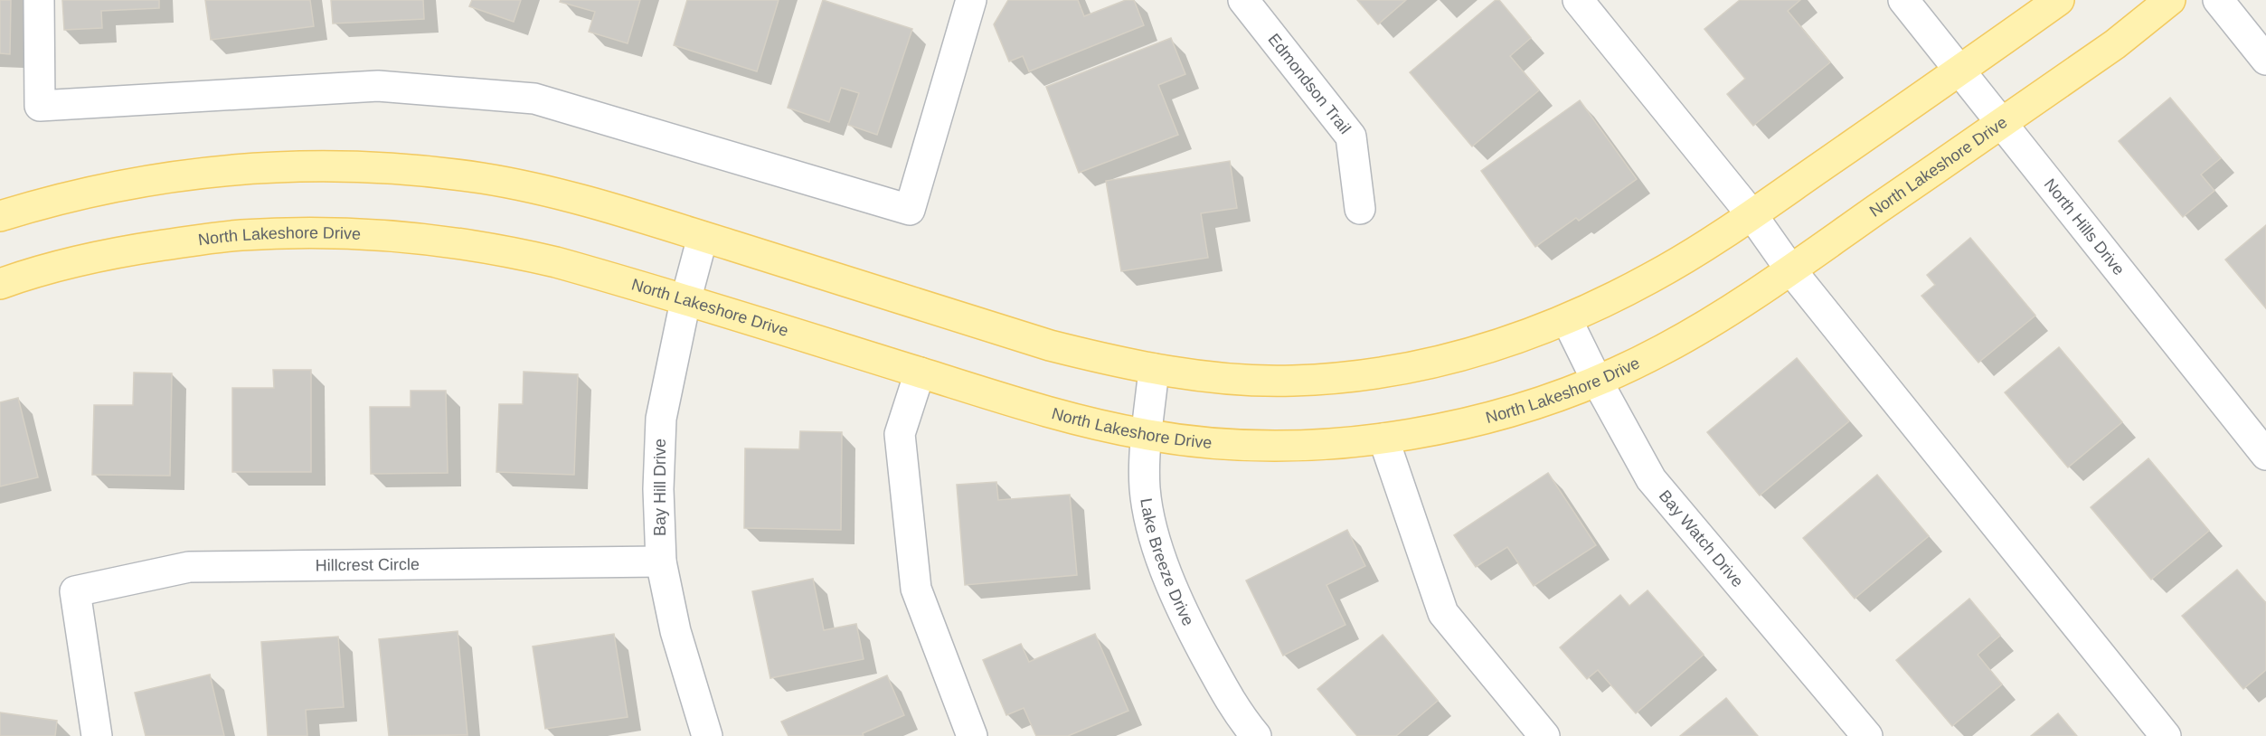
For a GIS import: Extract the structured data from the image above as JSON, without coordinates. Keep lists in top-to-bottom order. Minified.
{"streets":{"main road":["North Lakeshore Drive"],"street":["Edmondson Trail","North Hills Drive","Bay Hill Drive","Bay Watch Drive","Lake Breeze Drive","Hillcrest Circle"]},"crossings":[["North Lakeshore Drive","North Hills Drive"],["North Lakeshore Drive","Bay Hill Drive"],["North Lakeshore Drive","Bay Watch Drive"],["North Lakeshore Drive","Lake Breeze Drive"],["Bay Hill Drive","Hillcrest Circle"]]}
